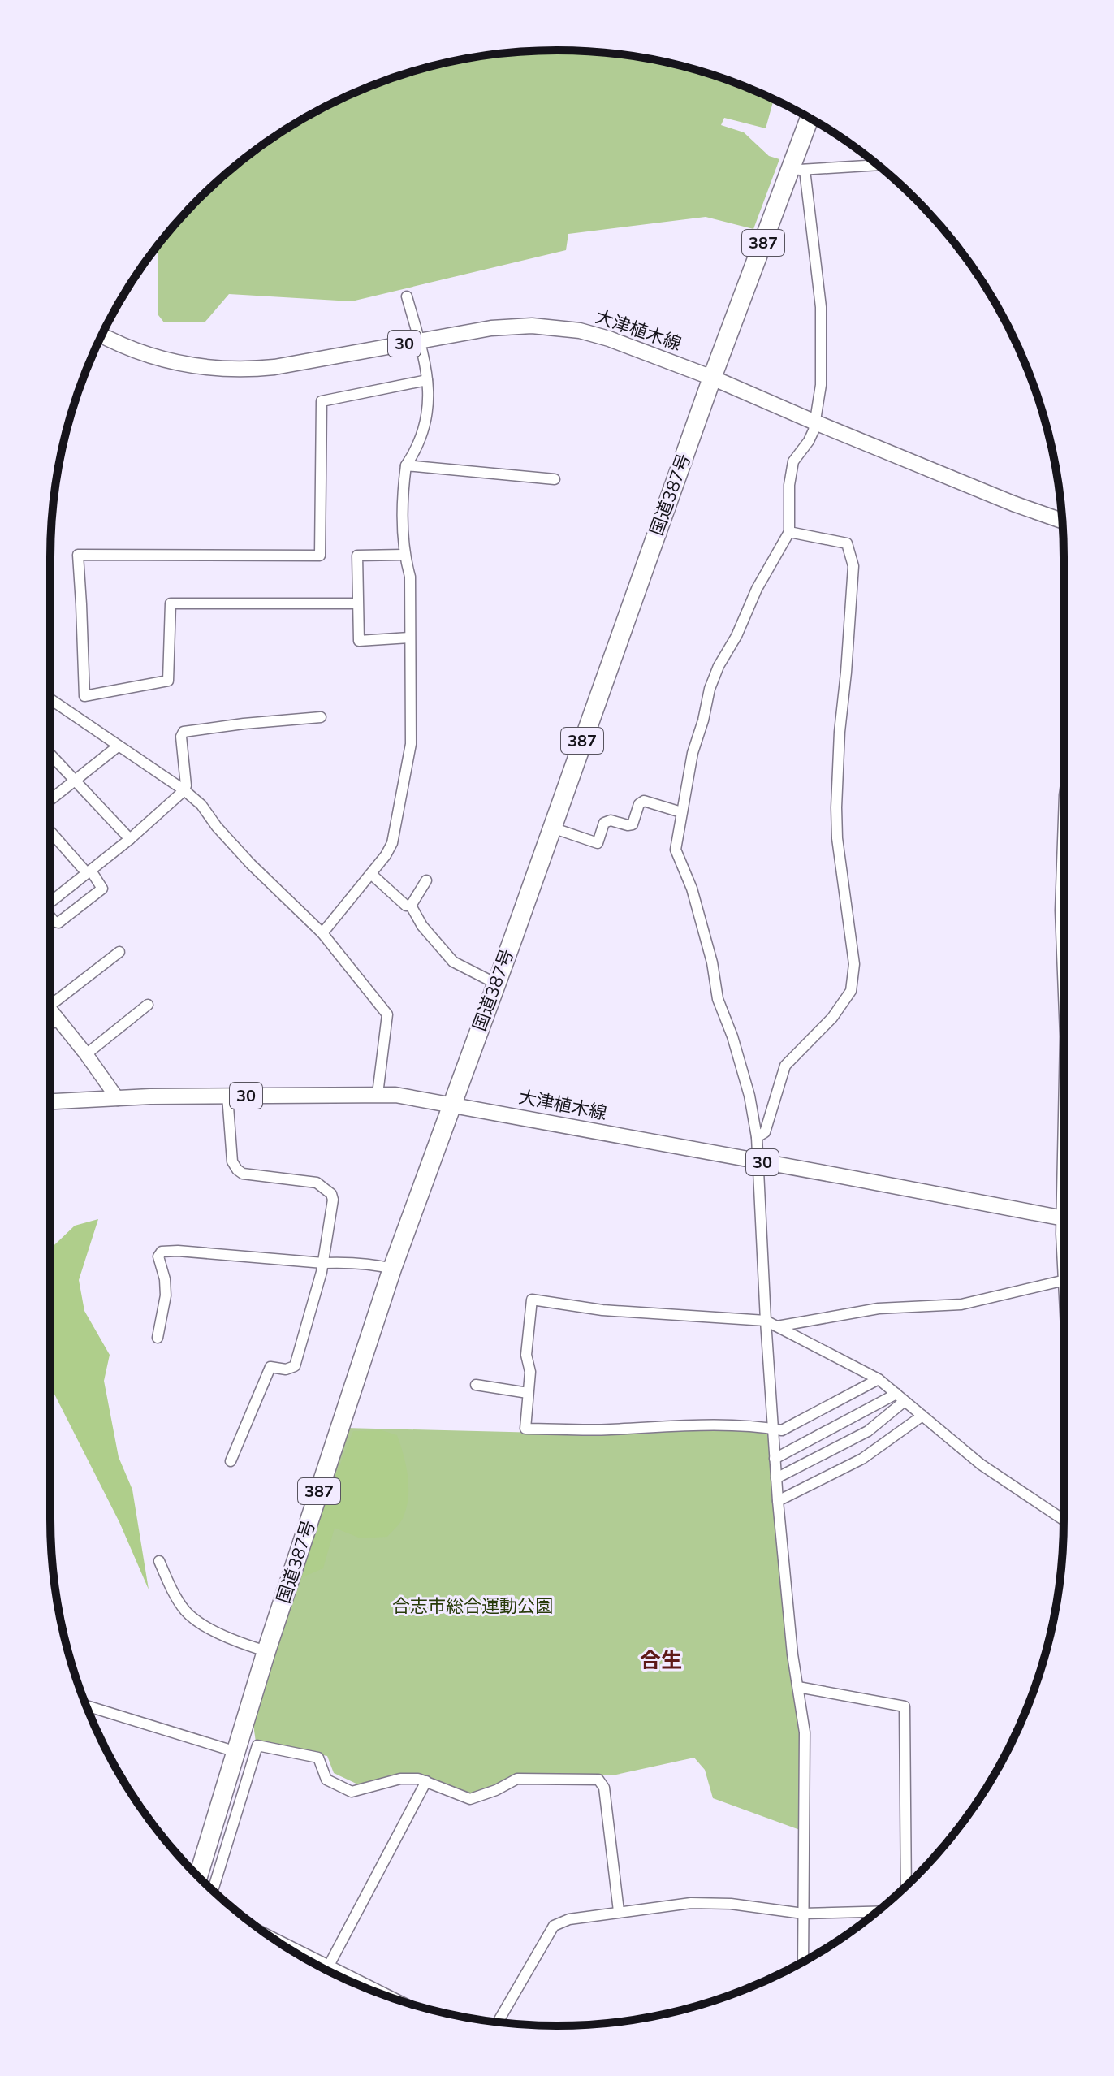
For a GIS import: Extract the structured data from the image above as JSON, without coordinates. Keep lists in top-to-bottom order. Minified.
{"streets":{"highway":["387","国道387号"],"main road":["大津植木線","30"]},"crossings":[["大津植木線","国道387号"]],"districts":["合生"],"parks":["合志市総合運動公園"]}
